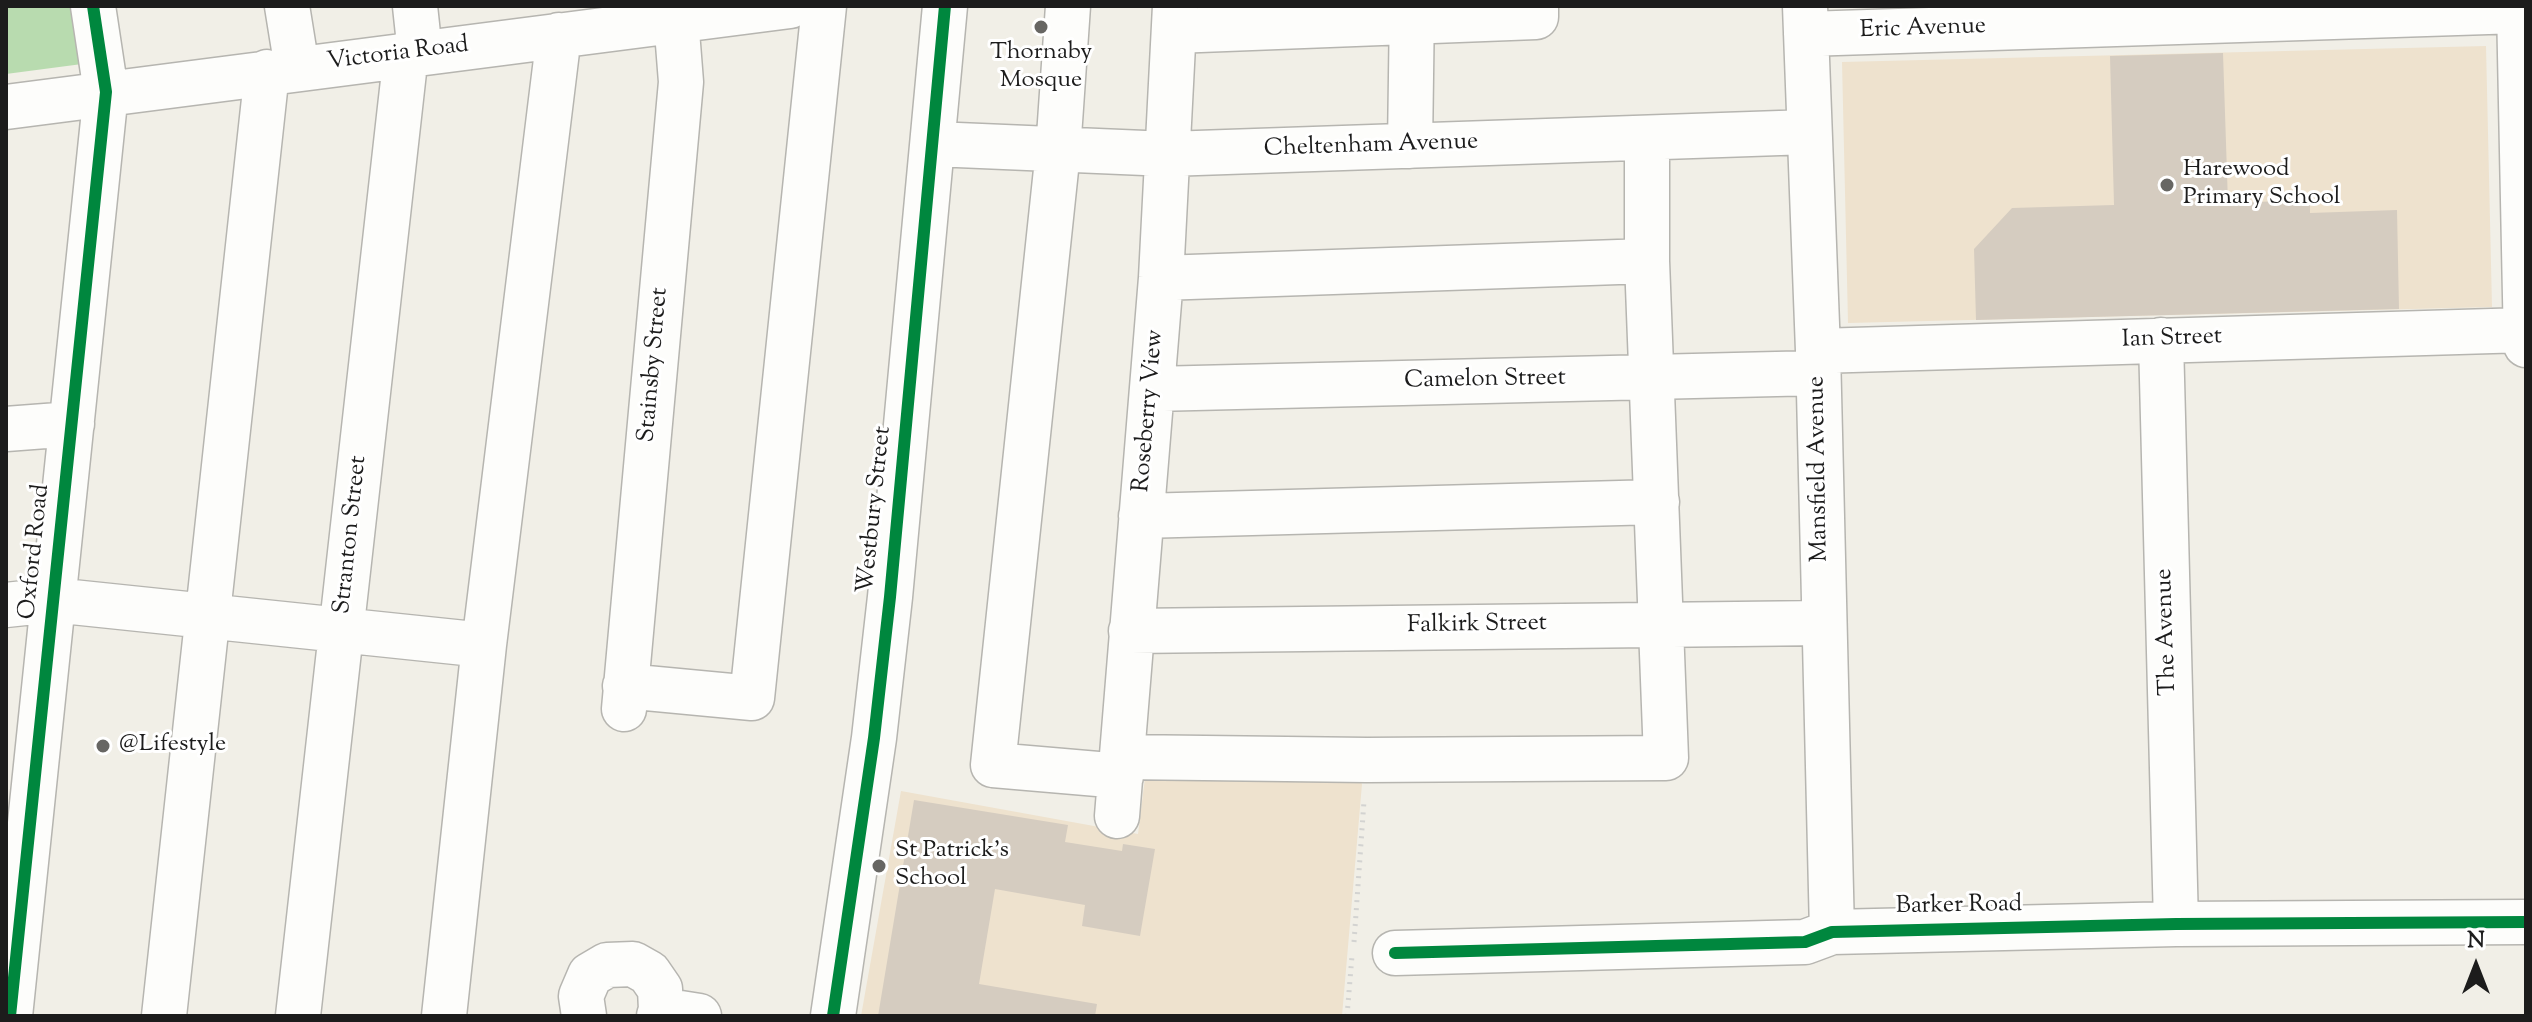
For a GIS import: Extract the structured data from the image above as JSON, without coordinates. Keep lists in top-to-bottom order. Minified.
{"streets":{"street":["Eric Avenue","Victoria Road","Cheltenham Avenue","Ian Street","Stainsby Street","Camelon Street","Roseberry View","Mansfield Avenue","Westbury Street","Stranton Street","Oxford Road","Falkirk Street","The Avenue","Barker Road"]},"crossings":[["Eric Avenue","Mansfield Avenue"],["Victoria Road","Stainsby Street"],["Victoria Road","Stranton Street"],["Victoria Road","Oxford Road"],["Cheltenham Avenue","Roseberry View"],["Cheltenham Avenue","Mansfield Avenue"],["Cheltenham Avenue","Westbury Street"],["Ian Street","Camelon Street"],["Ian Street","Mansfield Avenue"],["Ian Street","The Avenue"],["Camelon Street","Roseberry View"],["Camelon Street","Mansfield Avenue"],["Roseberry View","Falkirk Street"],["Mansfield Avenue","Falkirk Street"],["Mansfield Avenue","Barker Road"],["The Avenue","Barker Road"]],"places":["Thornaby Mosque","Harewood Primary School","@Lifestyle","St Patrick's School"],"north":"top"}
